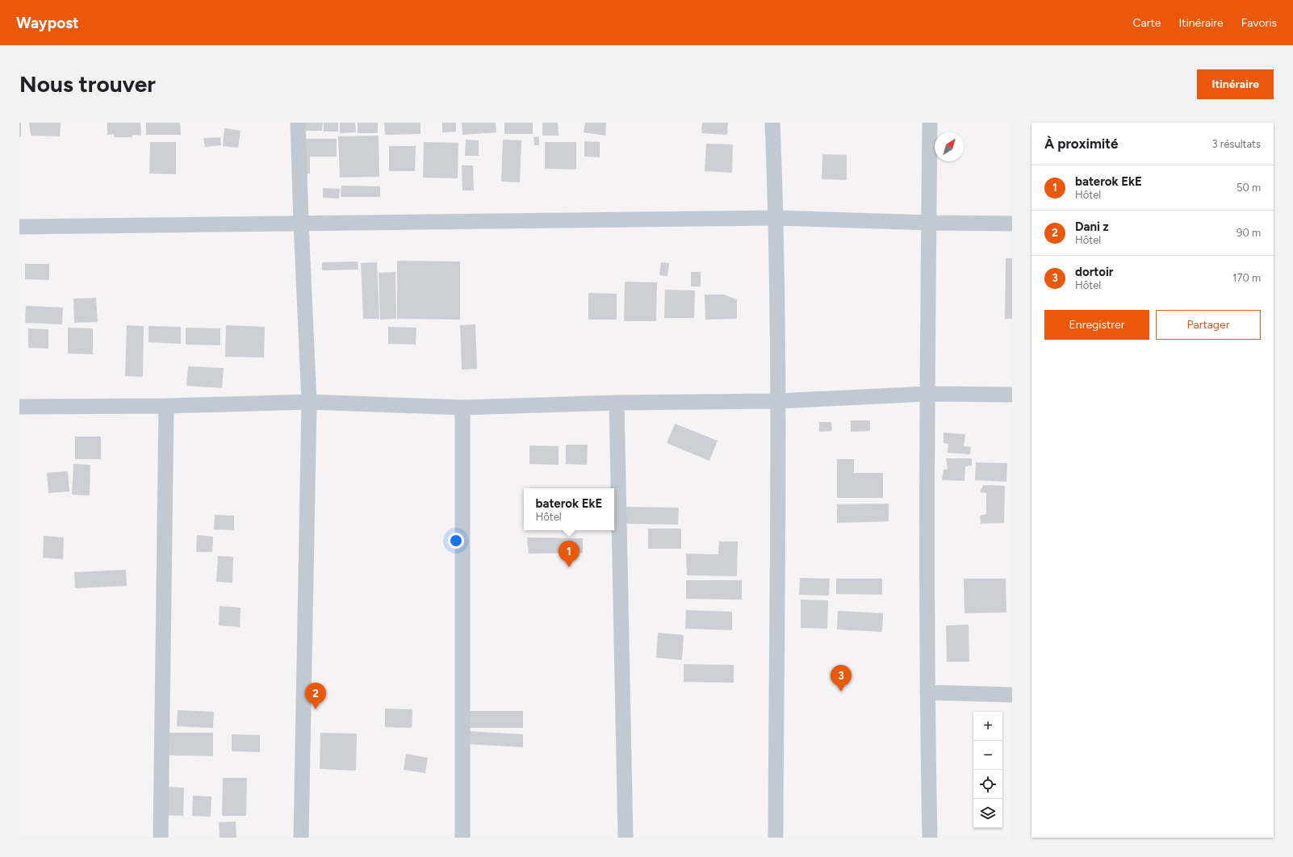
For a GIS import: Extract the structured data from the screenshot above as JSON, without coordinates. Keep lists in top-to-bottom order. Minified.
{"north":"top right","page":{"header":"Waypost","nav":["Carte","Itinéraire","Favoris"],"buttons":["Itinéraire",["Enregistrer","Partager"]],"title":"Nous trouver","heading":["À proximité","3 résultats"],"list":[{"mark":"1","name":"baterok EkE","note":"Hôtel","value":"50 m"},{"mark":"2","name":"Dani z","note":"Hôtel","value":"90 m"},{"mark":"3","name":"dortoir","note":"Hôtel","value":"170 m"}],"popup":["baterok EkE","Hôtel"],"pins":["1","3","2"],"map_buttons":["+","−"]}}
